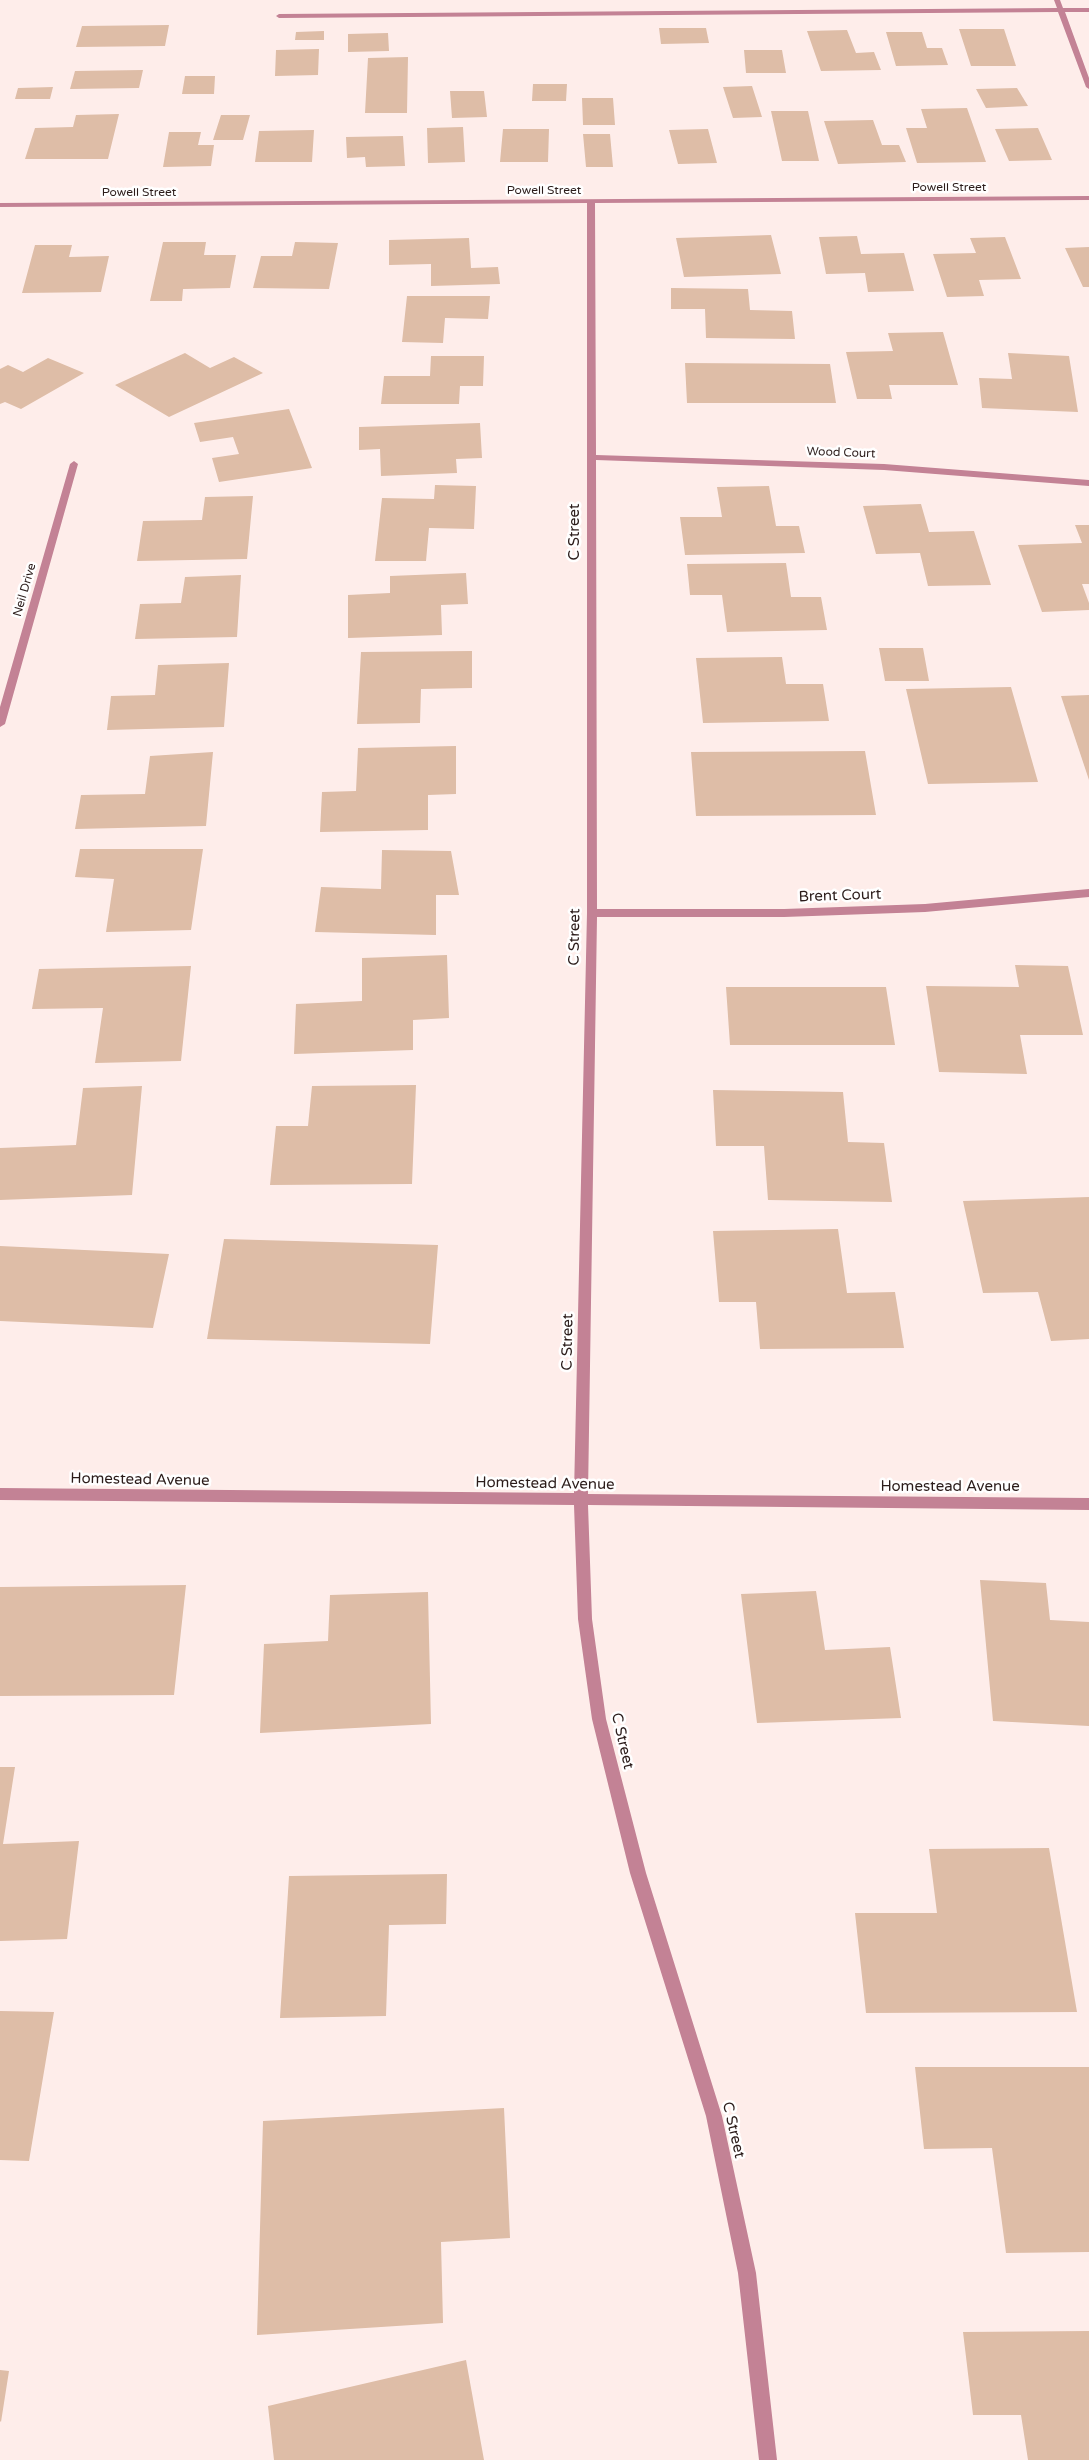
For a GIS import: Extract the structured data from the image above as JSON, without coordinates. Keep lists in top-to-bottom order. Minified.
{"streets":{"street":["Powell Street","Wood Court","C Street","Neil Drive","Brent Court","Homestead Avenue"]},"crossings":[["Powell Street","C Street"],["Wood Court","C Street"],["C Street","Brent Court"],["C Street","Homestead Avenue"]]}
